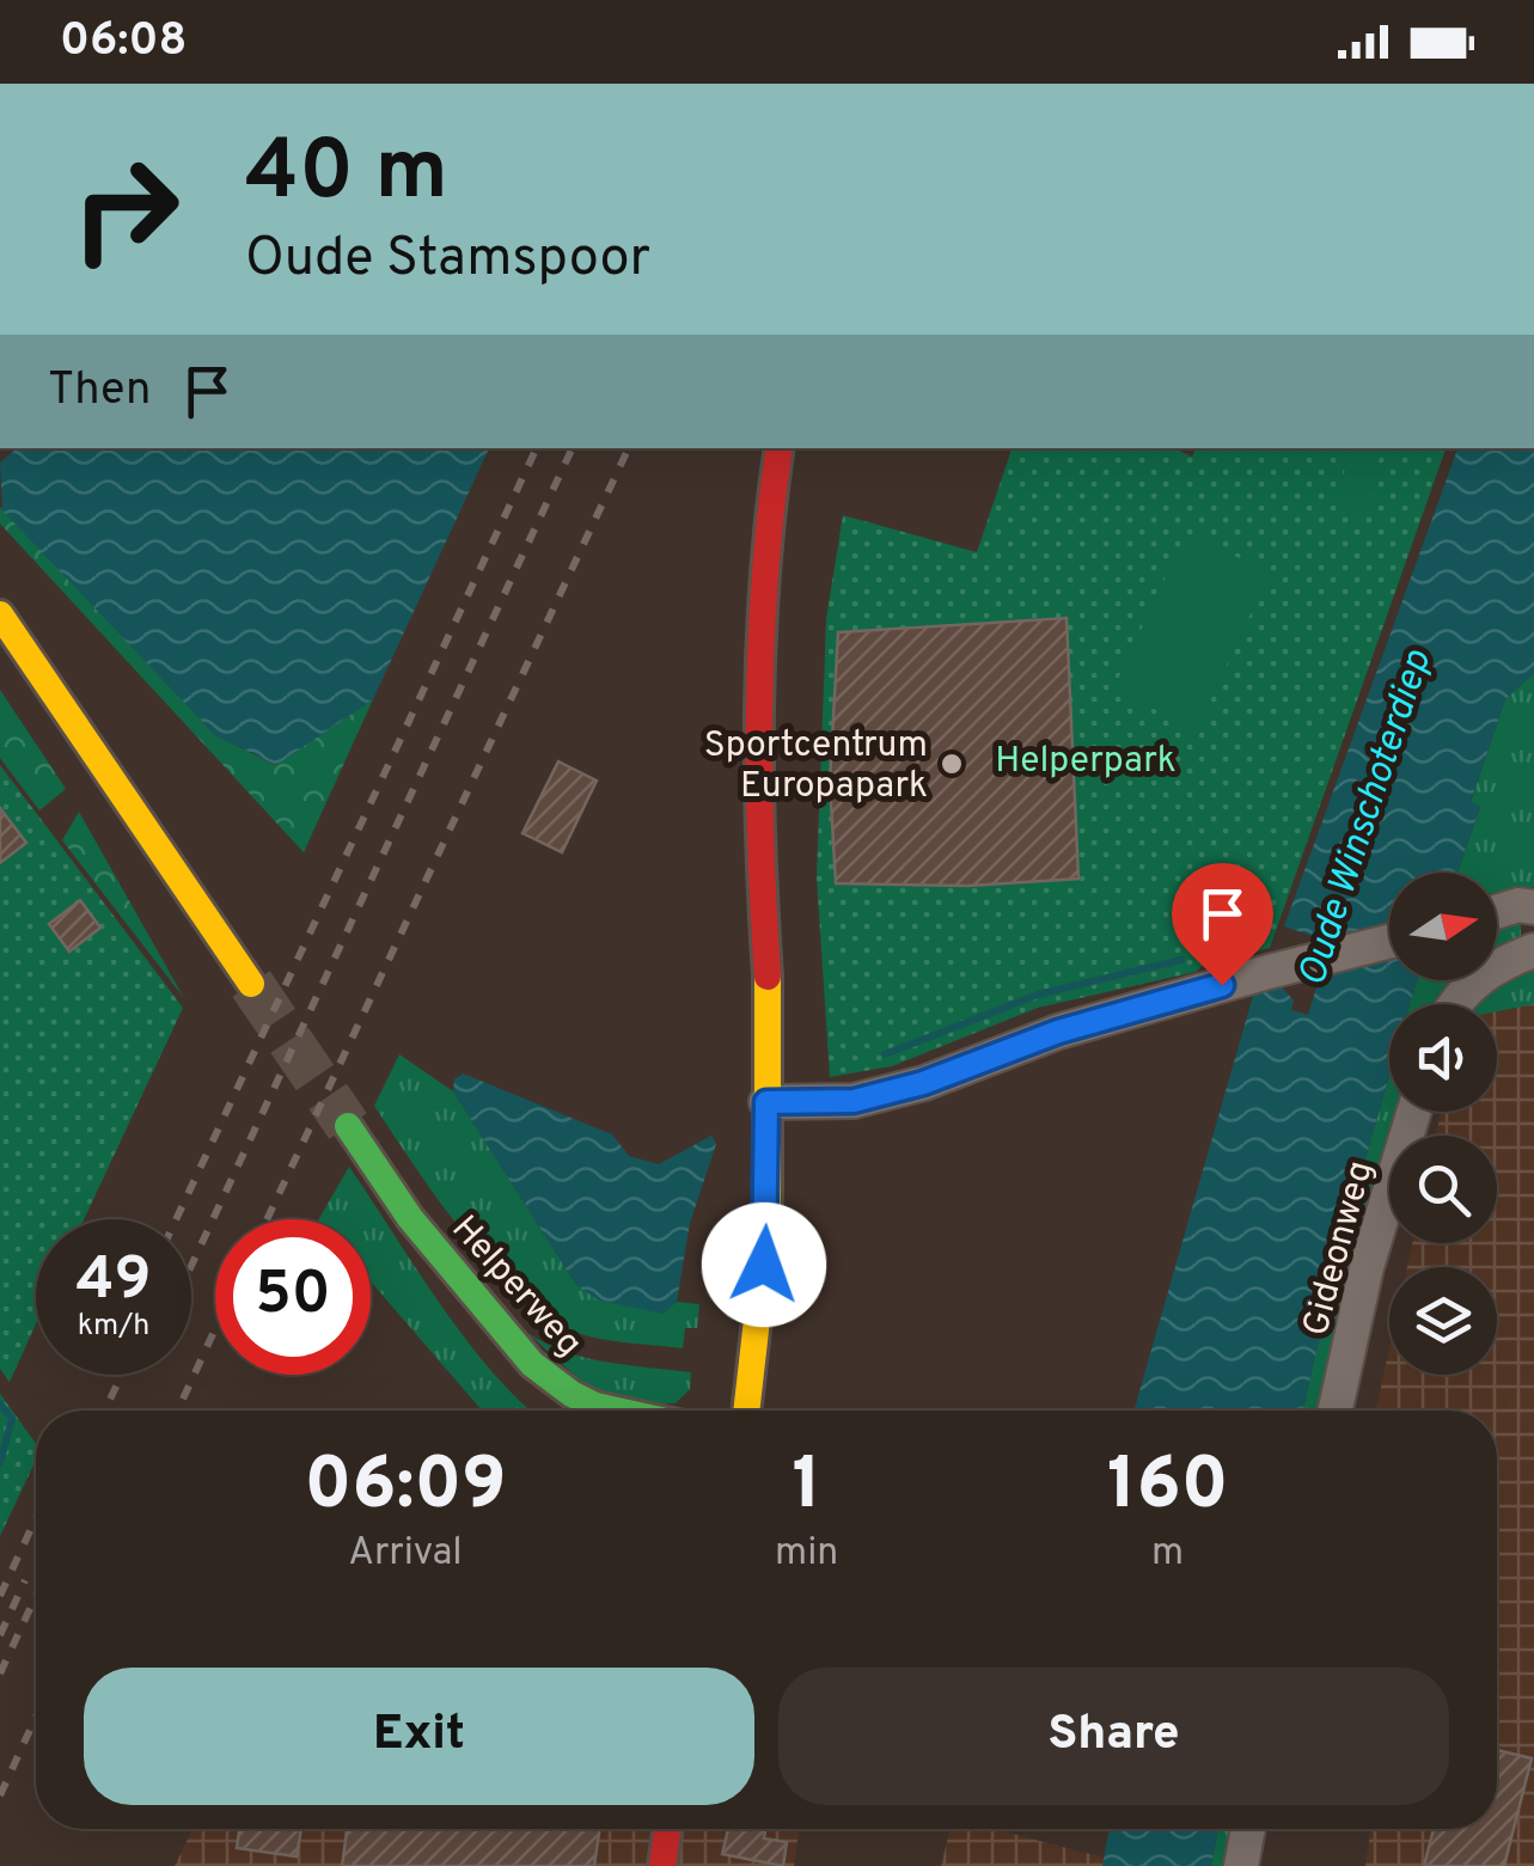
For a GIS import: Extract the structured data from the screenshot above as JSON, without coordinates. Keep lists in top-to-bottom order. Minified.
{"streets":{"street":["Gideonweg","Helperweg"]},"water":["Oude Winschoterdiep"],"parks":["Helperpark"],"places":["Sportcentrum Europapark"],"north":"right","page":{"status":"06:08","turn":["40 m","Oude Stamspoor"],"then":"Then","speed":"49 km/h","limit":"50","eta":["06:09","Arrival","1","min","160","m"],"buttons":["Exit","Share"]}}
